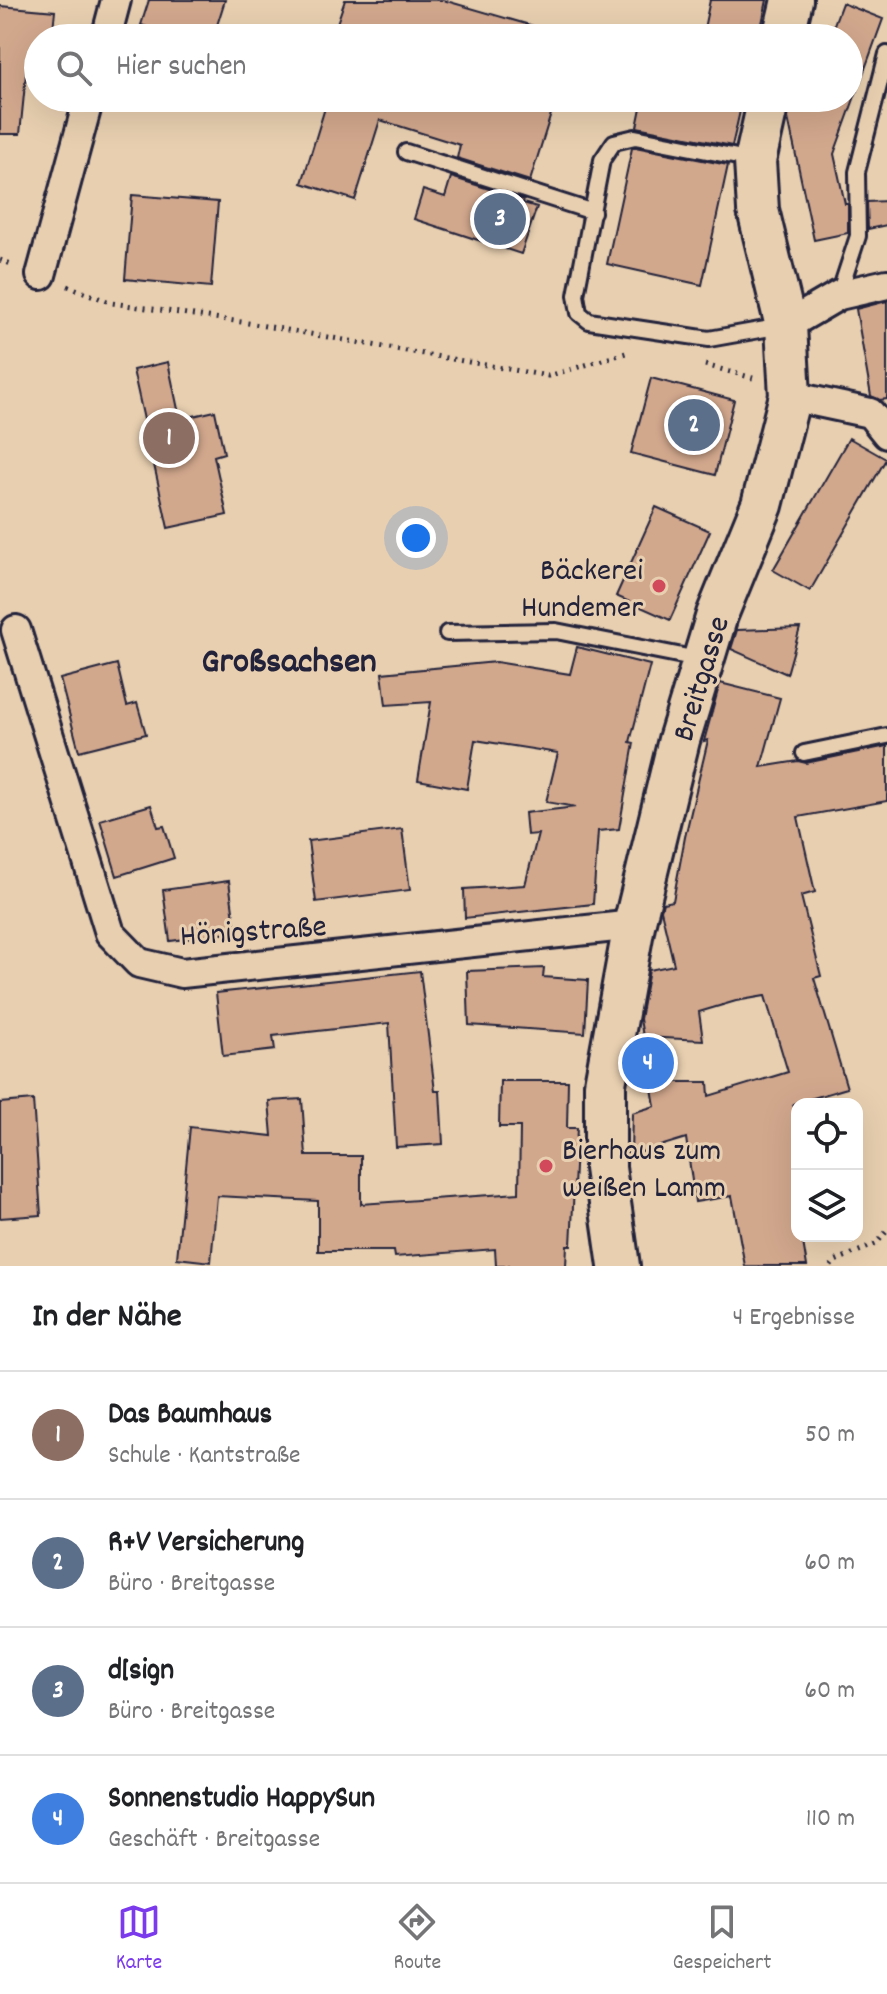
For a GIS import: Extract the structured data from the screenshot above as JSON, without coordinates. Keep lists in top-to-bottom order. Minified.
{"streets":{"main road":["Breitgasse"],"street":["Hönigstraße"]},"crossings":[["Breitgasse","Hönigstraße"]],"districts":["Großsachsen"],"places":["Bäckerei Hundemer","Bierhaus zum weißen Lamm"],"page":{"search":"Hier suchen","pins":["3","2","1","4"],"heading":["In der Nähe","4 Ergebnisse"],"list":[{"mark":"1","name":"Das Baumhaus","note":"Schule · Kantstraße","value":"50 m"},{"mark":"2","name":"R+V Versicherung","note":"Büro · Breitgasse","value":"60 m"},{"mark":"3","name":"d[sign","note":"Büro · Breitgasse","value":"60 m"},{"mark":"4","name":"Sonnenstudio HappySun","note":"Geschäft · Breitgasse","value":"110 m"}],"nav":["Karte","Route","Gespeichert"]}}
